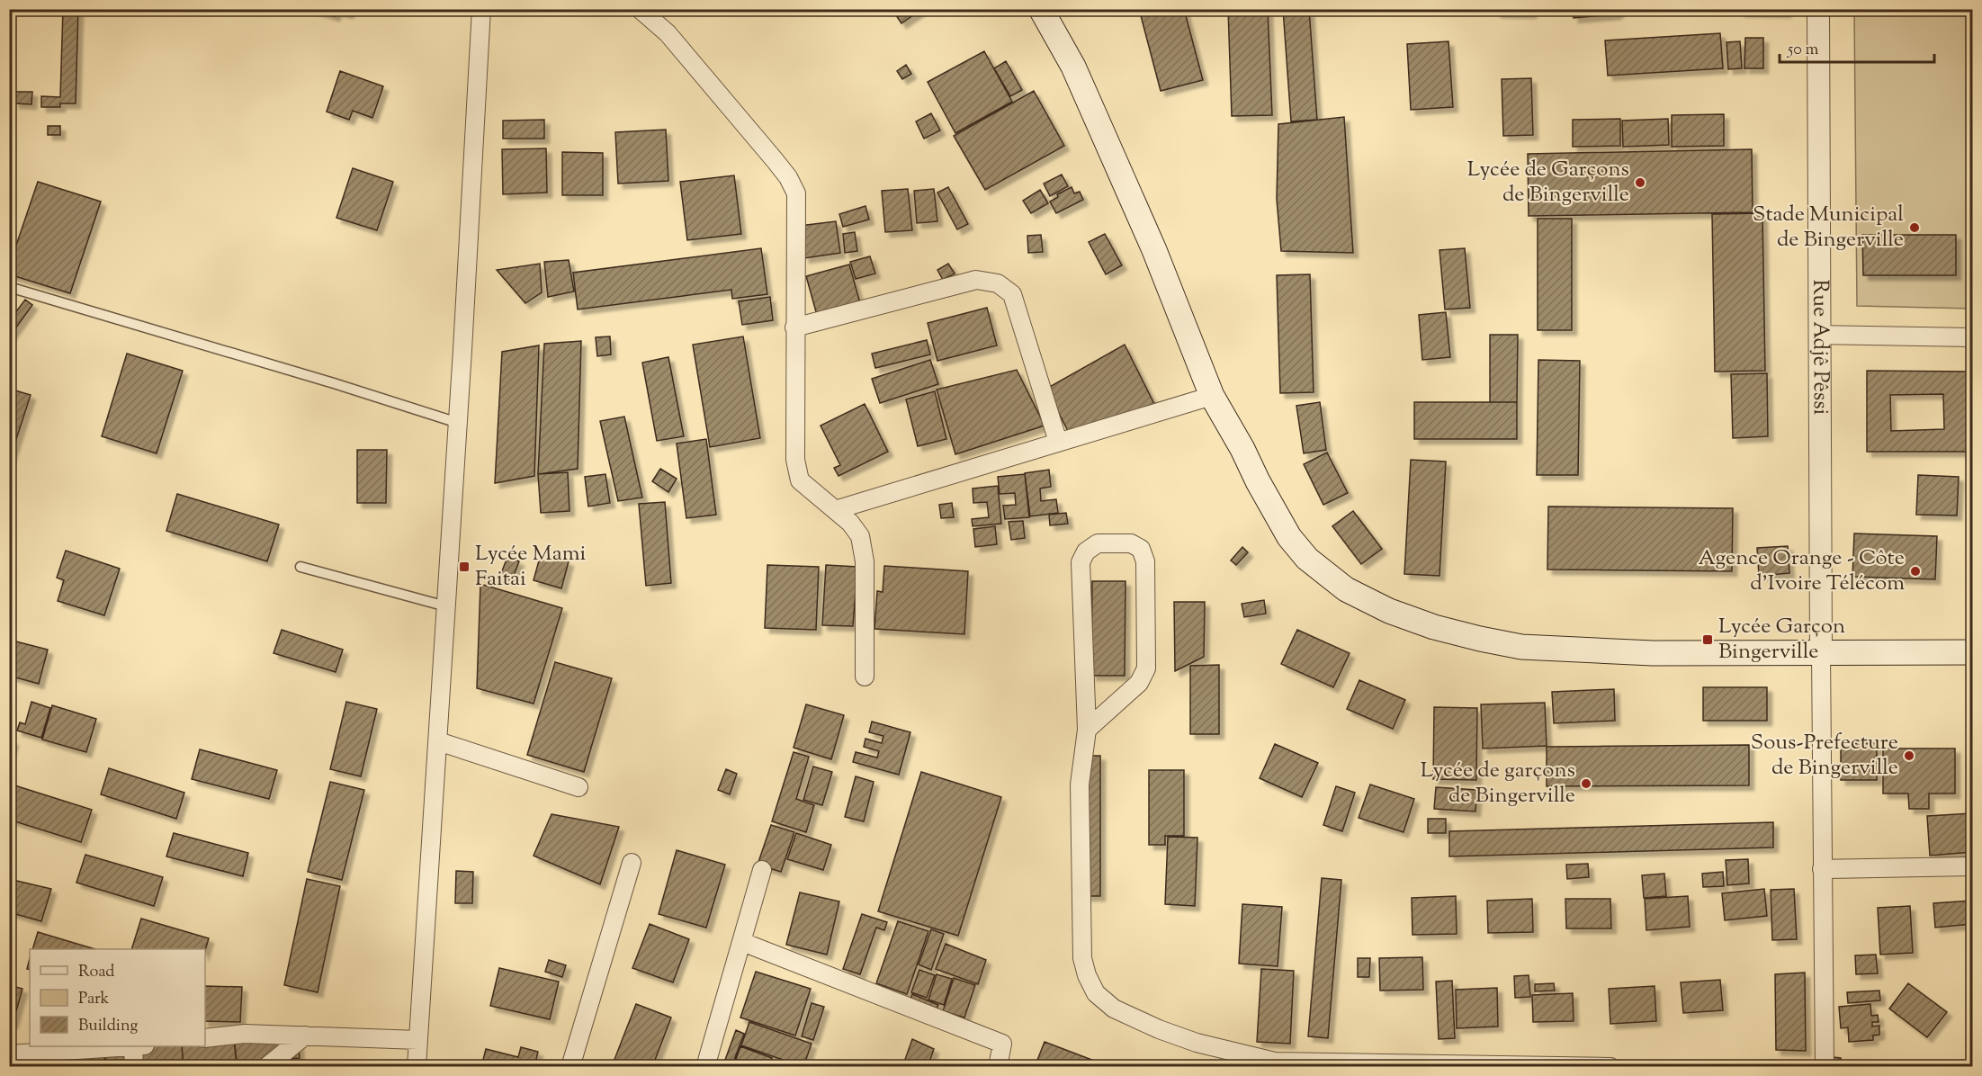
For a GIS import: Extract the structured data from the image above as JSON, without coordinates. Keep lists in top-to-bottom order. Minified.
{"streets":{"street":["Rue Adjê Pêssi"]},"places":{"other":["Lycée de Garçons de Bingerville","Stade Municipal de Bingerville","Agence Orange - Côte d'Ivoire Télécom","Sous-Prefecture de Bingerville","Lycée de garçons de Bingerville"],"transit":["Lycée Mami Faitai","Lycée Garçon Bingerville"]},"legend":["Road","Park","Building"],"scale_bar":"50 m"}
